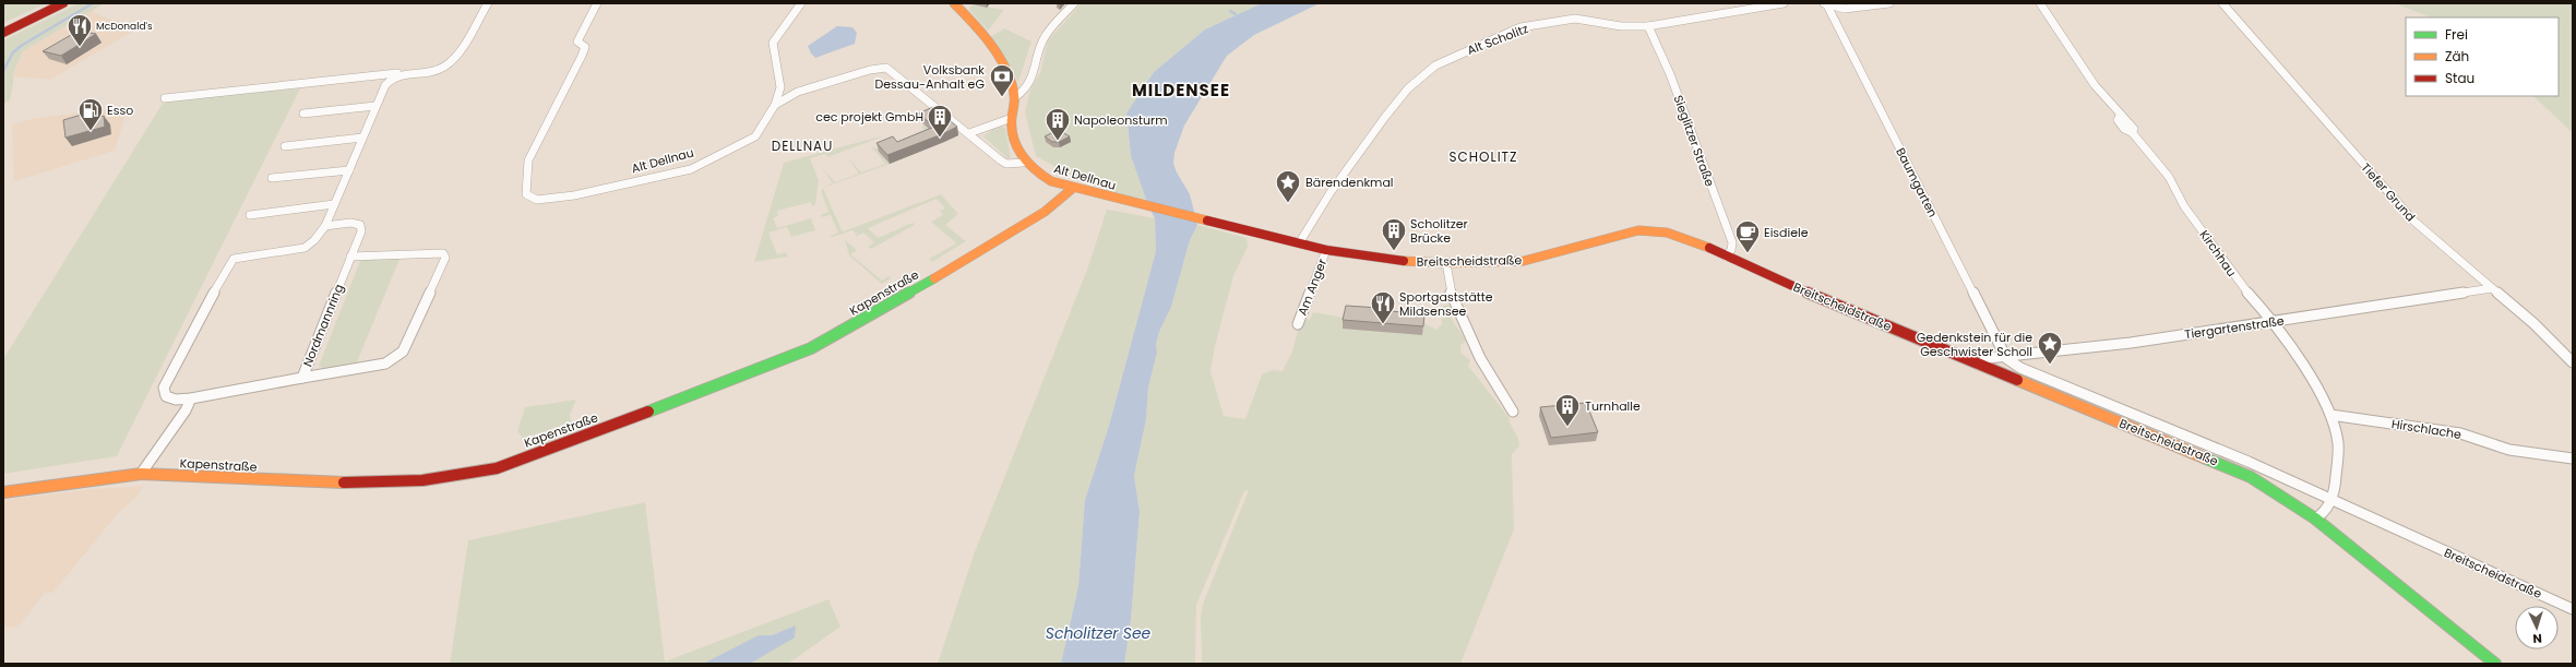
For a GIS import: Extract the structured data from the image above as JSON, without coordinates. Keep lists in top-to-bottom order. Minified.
{"streets":{"street":["Alt Scholitz","Sieglitzer Straße","Alt Dellnau","Baumgarten","Tiefer Grund","Kirchhau","Breitscheidstraße","Am Anger","Kapenstraße","Nordmannring","Tiergartenstraße","Hirschlache"]},"crossings":[["Alt Scholitz","Sieglitzer Straße"],["Alt Scholitz","Breitscheidstraße"],["Sieglitzer Straße","Breitscheidstraße"],["Alt Dellnau","Breitscheidstraße"],["Alt Dellnau","Kapenstraße"],["Baumgarten","Breitscheidstraße"],["Baumgarten","Tiergartenstraße"],["Tiefer Grund","Tiergartenstraße"],["Kirchhau","Breitscheidstraße"],["Kirchhau","Tiergartenstraße"],["Kirchhau","Hirschlache"],["Breitscheidstraße","Am Anger"],["Breitscheidstraße","Tiergartenstraße"]],"districts":["MILDENSEE","DELLNAU","SCHOLITZ"],"water":["Scholitzer See"],"places":{"restaurant":["McDonald's","Sportgaststätte Mildsensee"],"bank":["Volksbank Dessau-Anhalt eG"],"fuel station":["Esso"],"building":["cec projekt GmbH","Napoleonsturm","Scholitzer Brücke","Turnhalle"],"place":["Bärendenkmal","Gedenkstein für die Geschwister Scholl"],"cafe":["Eisdiele"]},"legend":["Frei","Zäh","Stau"],"north":"bottom"}
